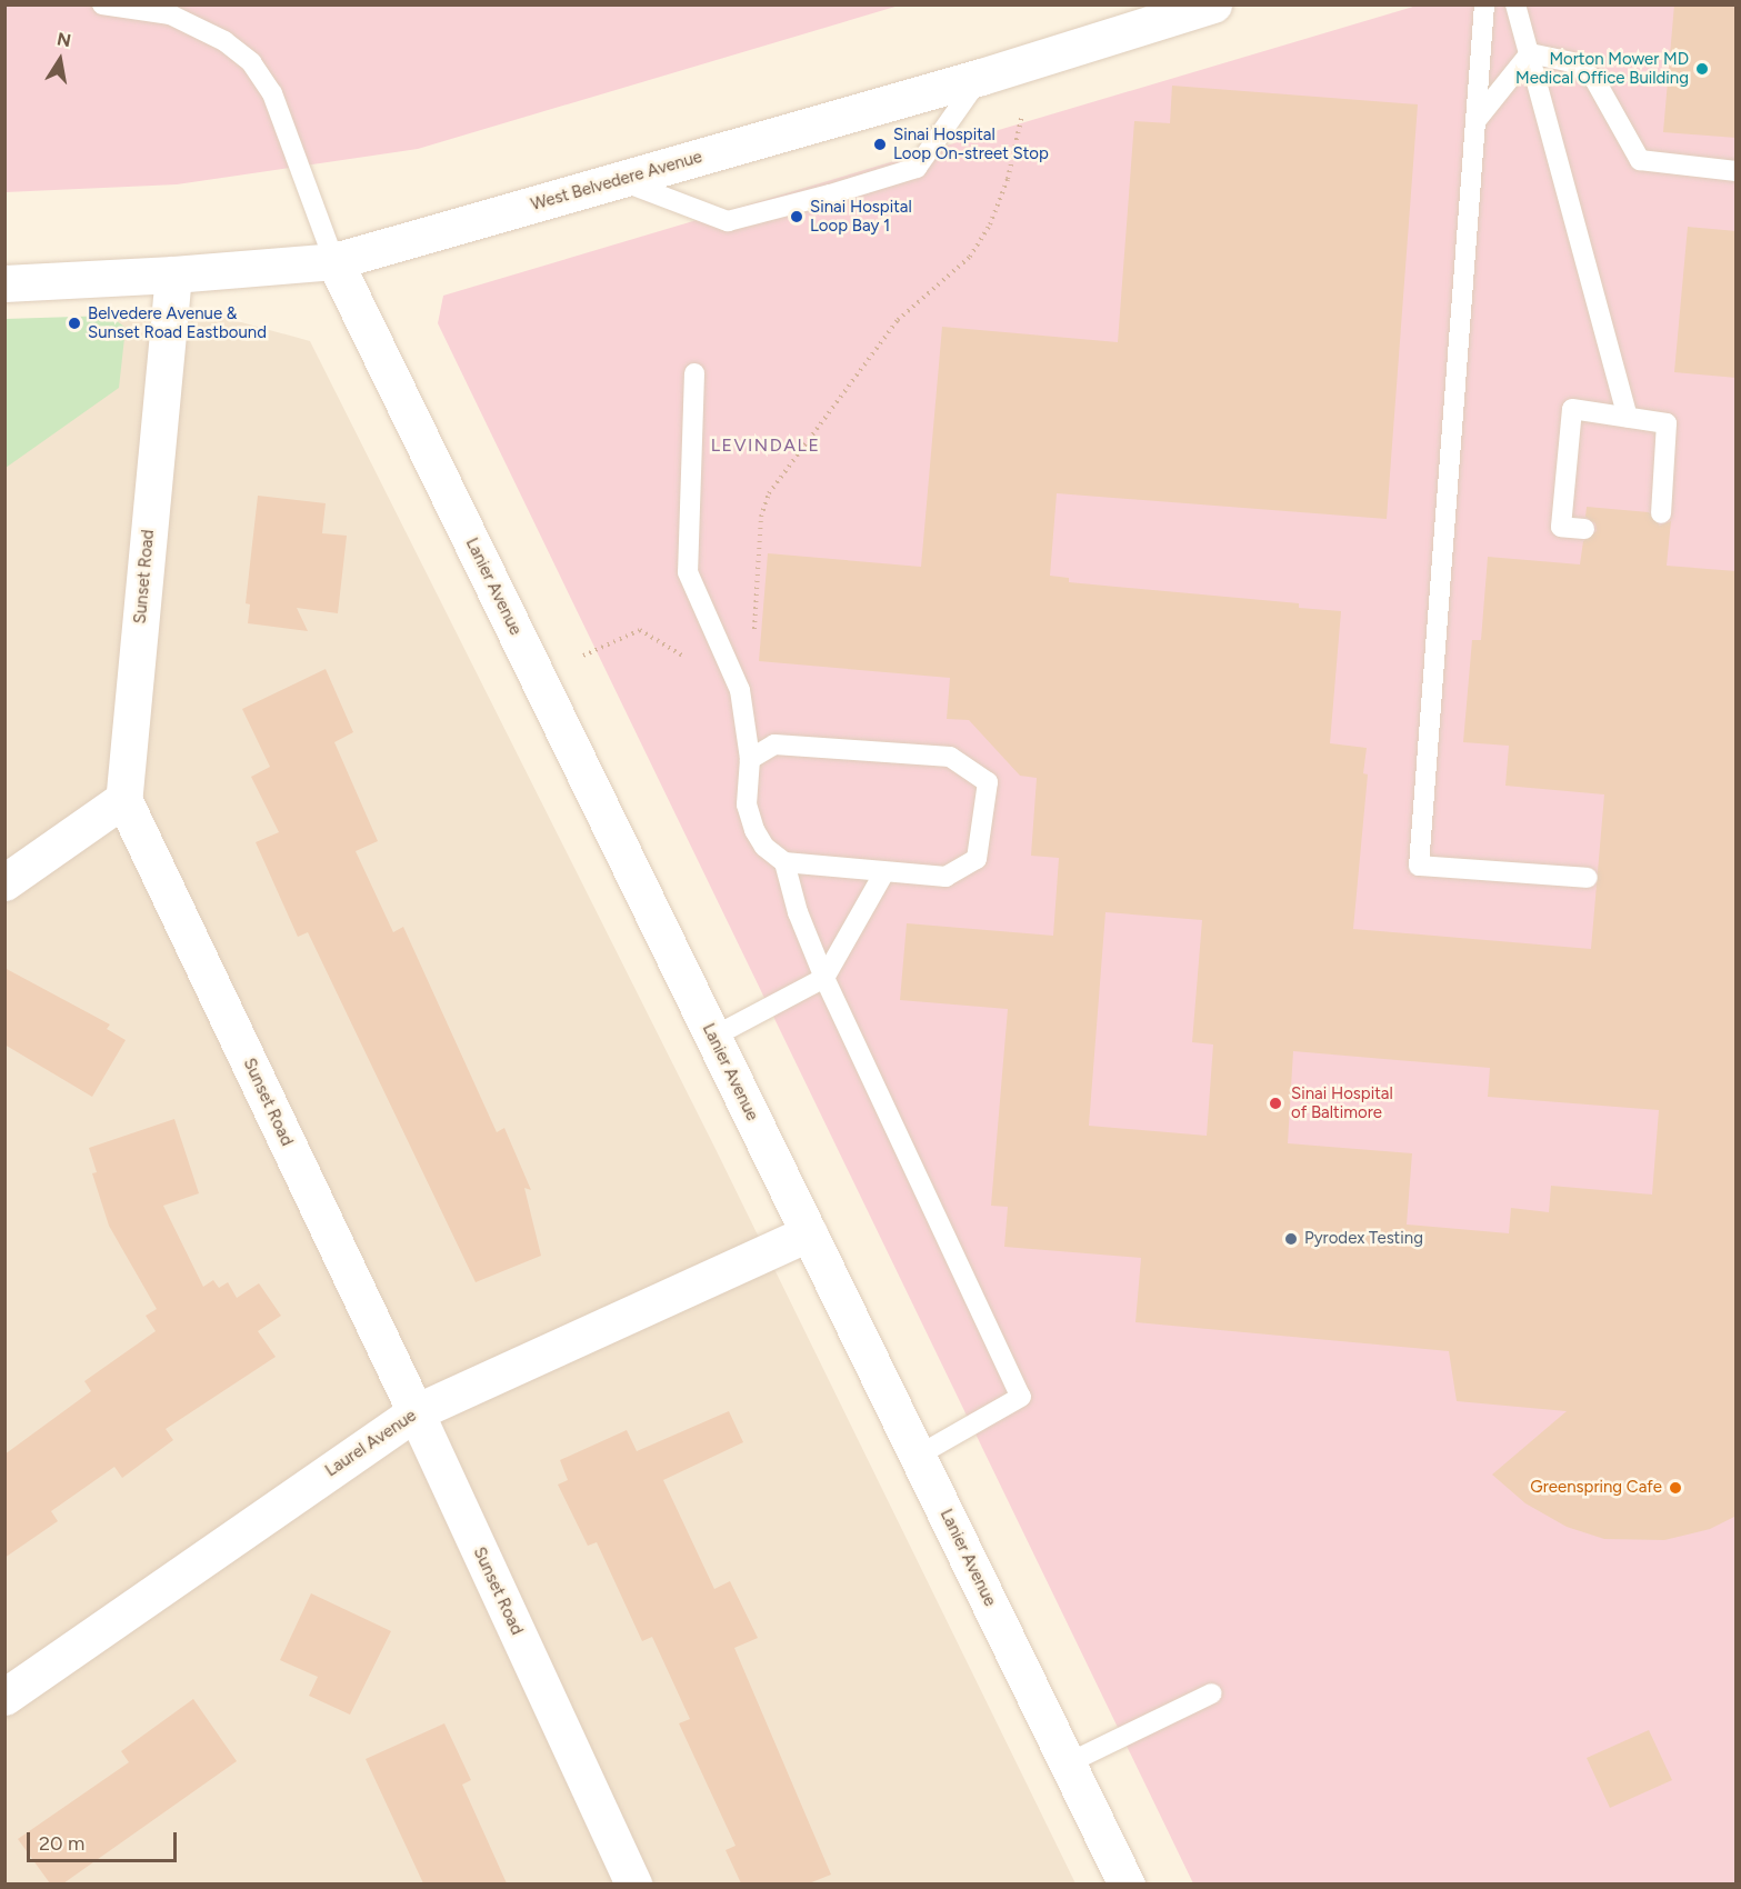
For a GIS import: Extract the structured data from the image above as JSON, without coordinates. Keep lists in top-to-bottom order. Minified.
{"streets":{"street":["West Belvedere Avenue","Sunset Road","Lanier Avenue","Laurel Avenue"]},"crossings":[["West Belvedere Avenue","Sunset Road"],["West Belvedere Avenue","Lanier Avenue"],["Sunset Road","Laurel Avenue"],["Lanier Avenue","Laurel Avenue"]],"districts":["LEVINDALE"],"places":["Morton Mower MD Medical Office Building","Sinai Hospital Loop On-street Stop","Sinai Hospital Loop Bay 1","Belvedere Avenue & Sunset Road Eastbound","Sinai Hospital of Baltimore","Pyrodex Testing","Greenspring Cafe"],"scale_bar":"20 m","north":"top"}
